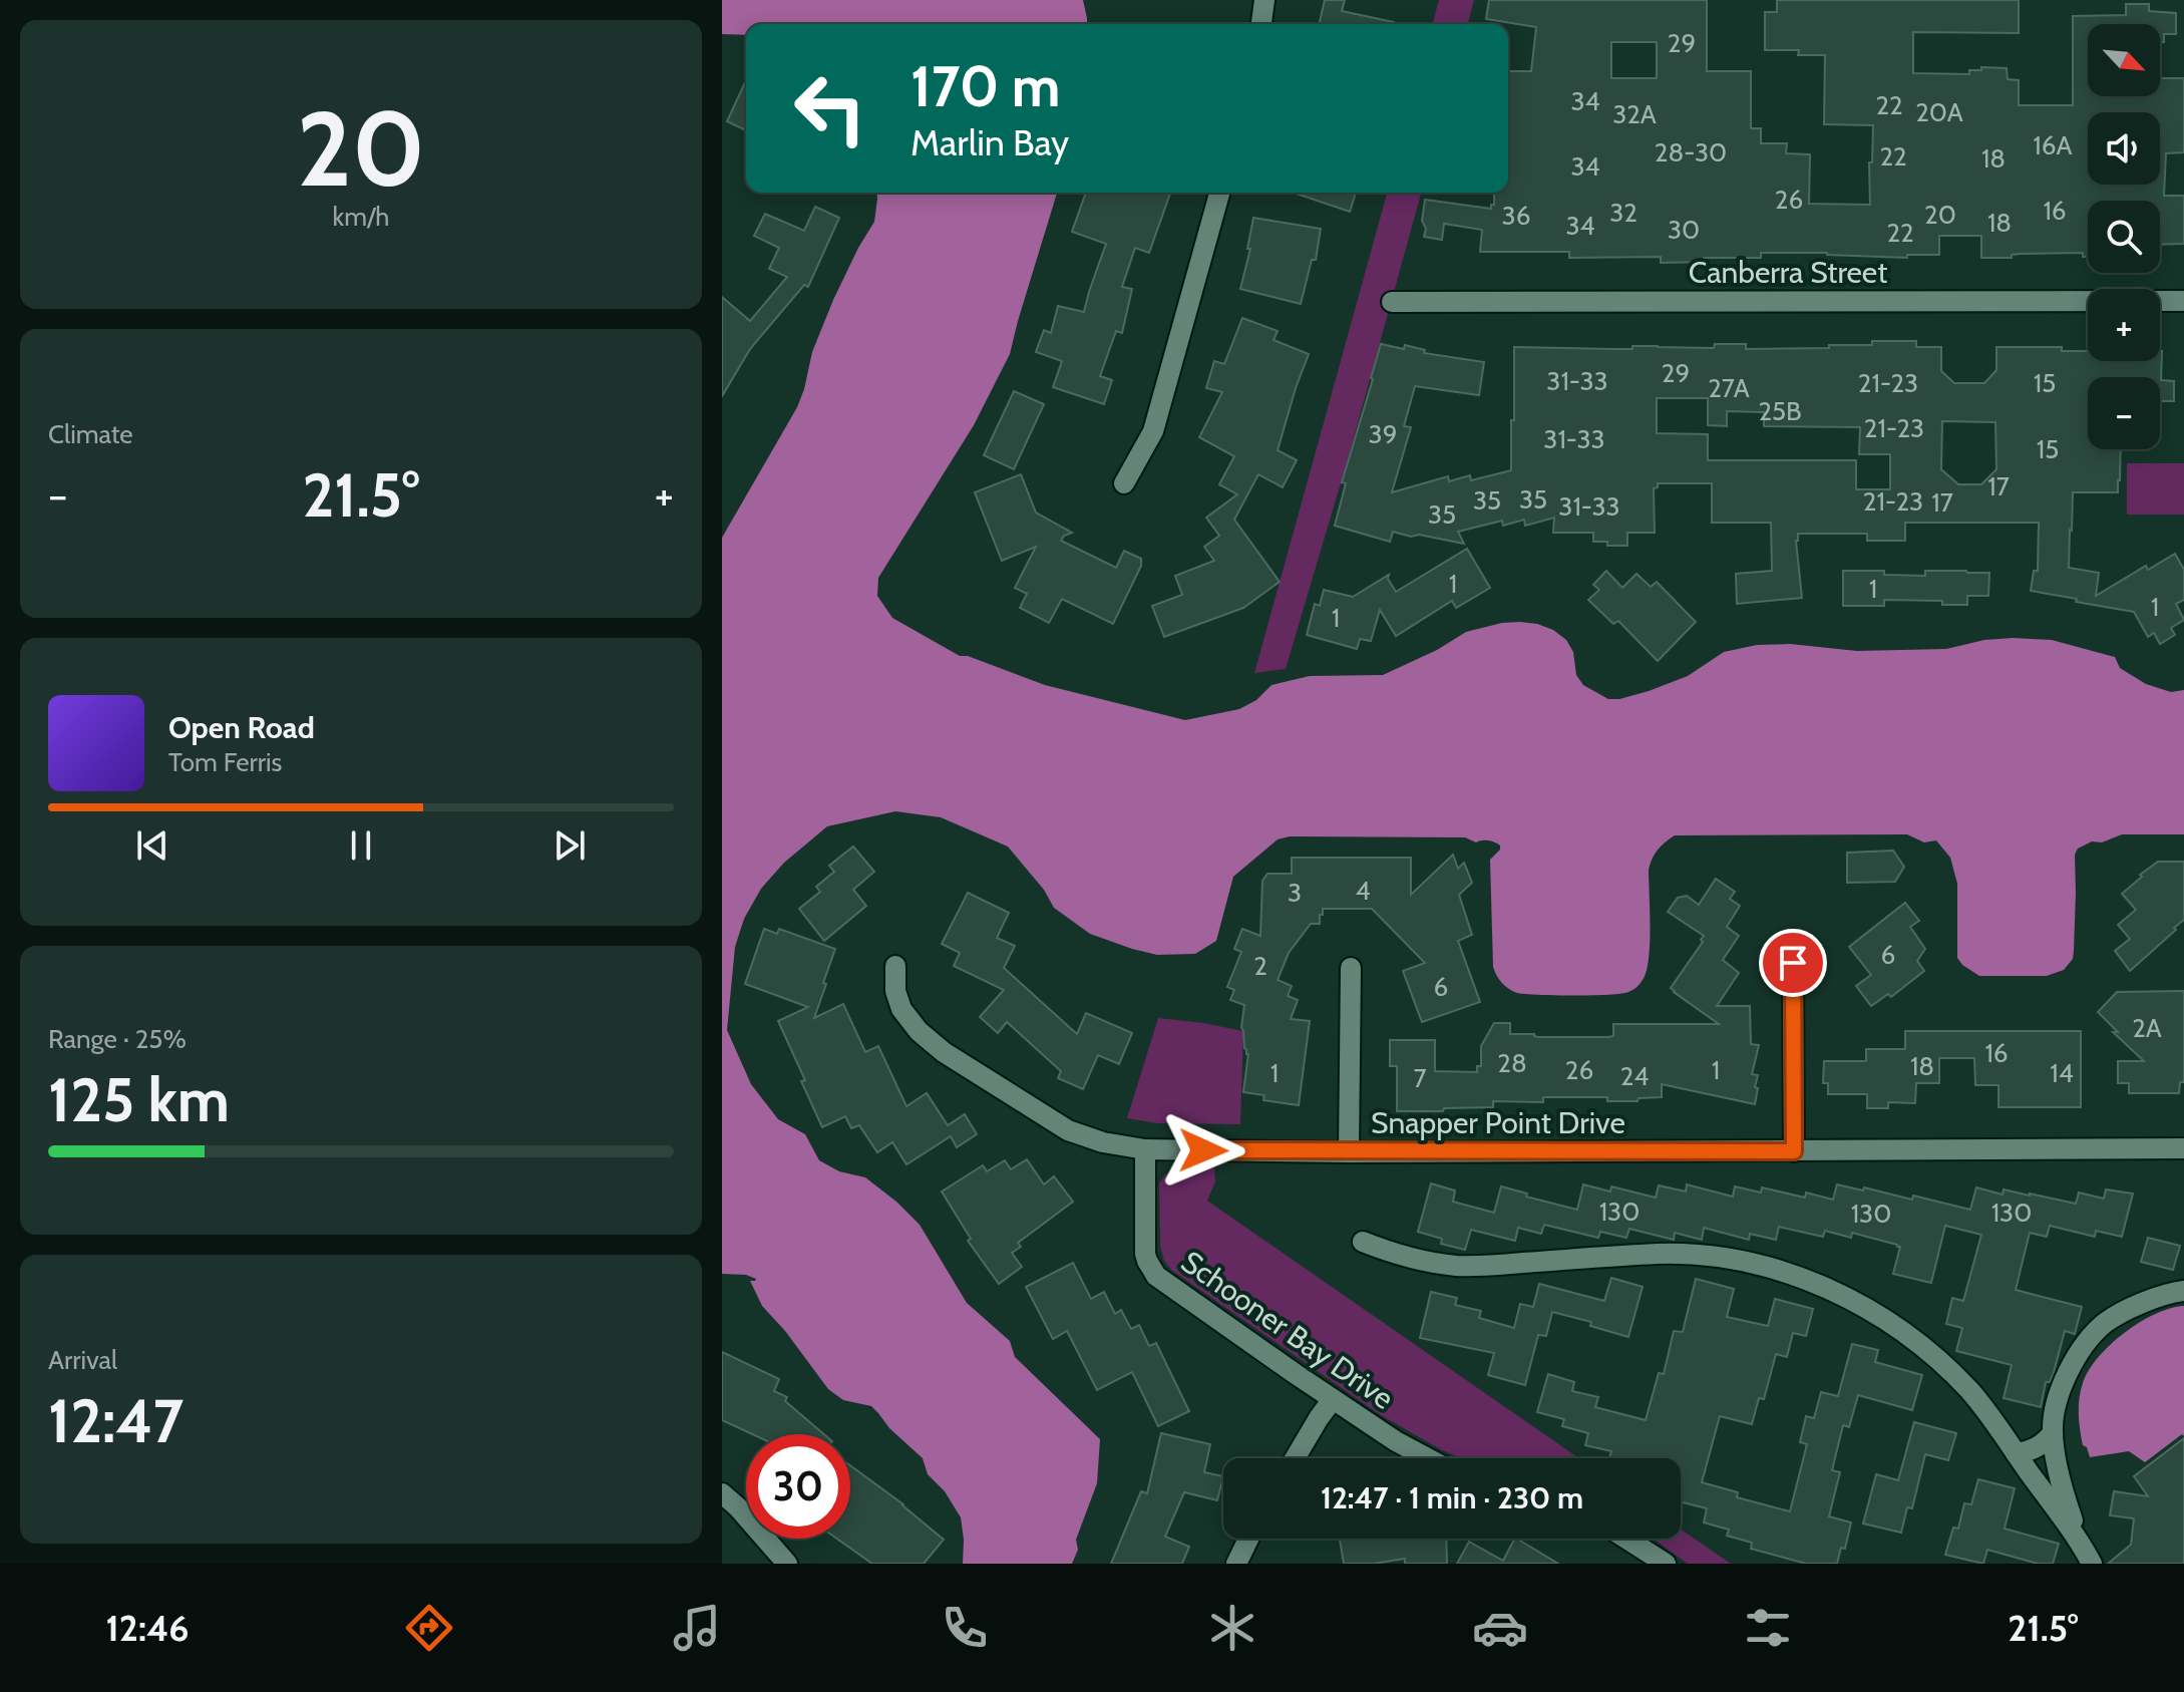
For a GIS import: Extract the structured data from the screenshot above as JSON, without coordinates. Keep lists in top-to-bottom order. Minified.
{"streets":{"street":["Canberra Street","Snapper Point Drive","Schooner Bay Drive"]},"crossings":[["Snapper Point Drive","Schooner Bay Drive"]],"house_numbers":["29","34","22","20A","32A","16A","28-30","22","18","34","26","16","32","20","36","18","34","30","22","29","31-33","21-23","15","27A","25B","21-23","39","31-33","15","17","35","35","21-23","17","31-33","35","1","1","1","1","4","3","6","2","6","2A","16","28","18","26","1","1","14","24","7","130","130","130"],"north":"bottom right","page":{"tile":[["20","km/h"],"Climate",["Range · 25%","125 km"],["Arrival","12:47"]],"map_buttons":["+","−"],"turn":["170 m","Marlin Bay"],"heat":["−","21.5°","+"],"song":["Open Road","Tom Ferris"],"limit":"30","trip":"12:47 · 1 min · 230 m","tabs":["12:46","21.5°"]}}
